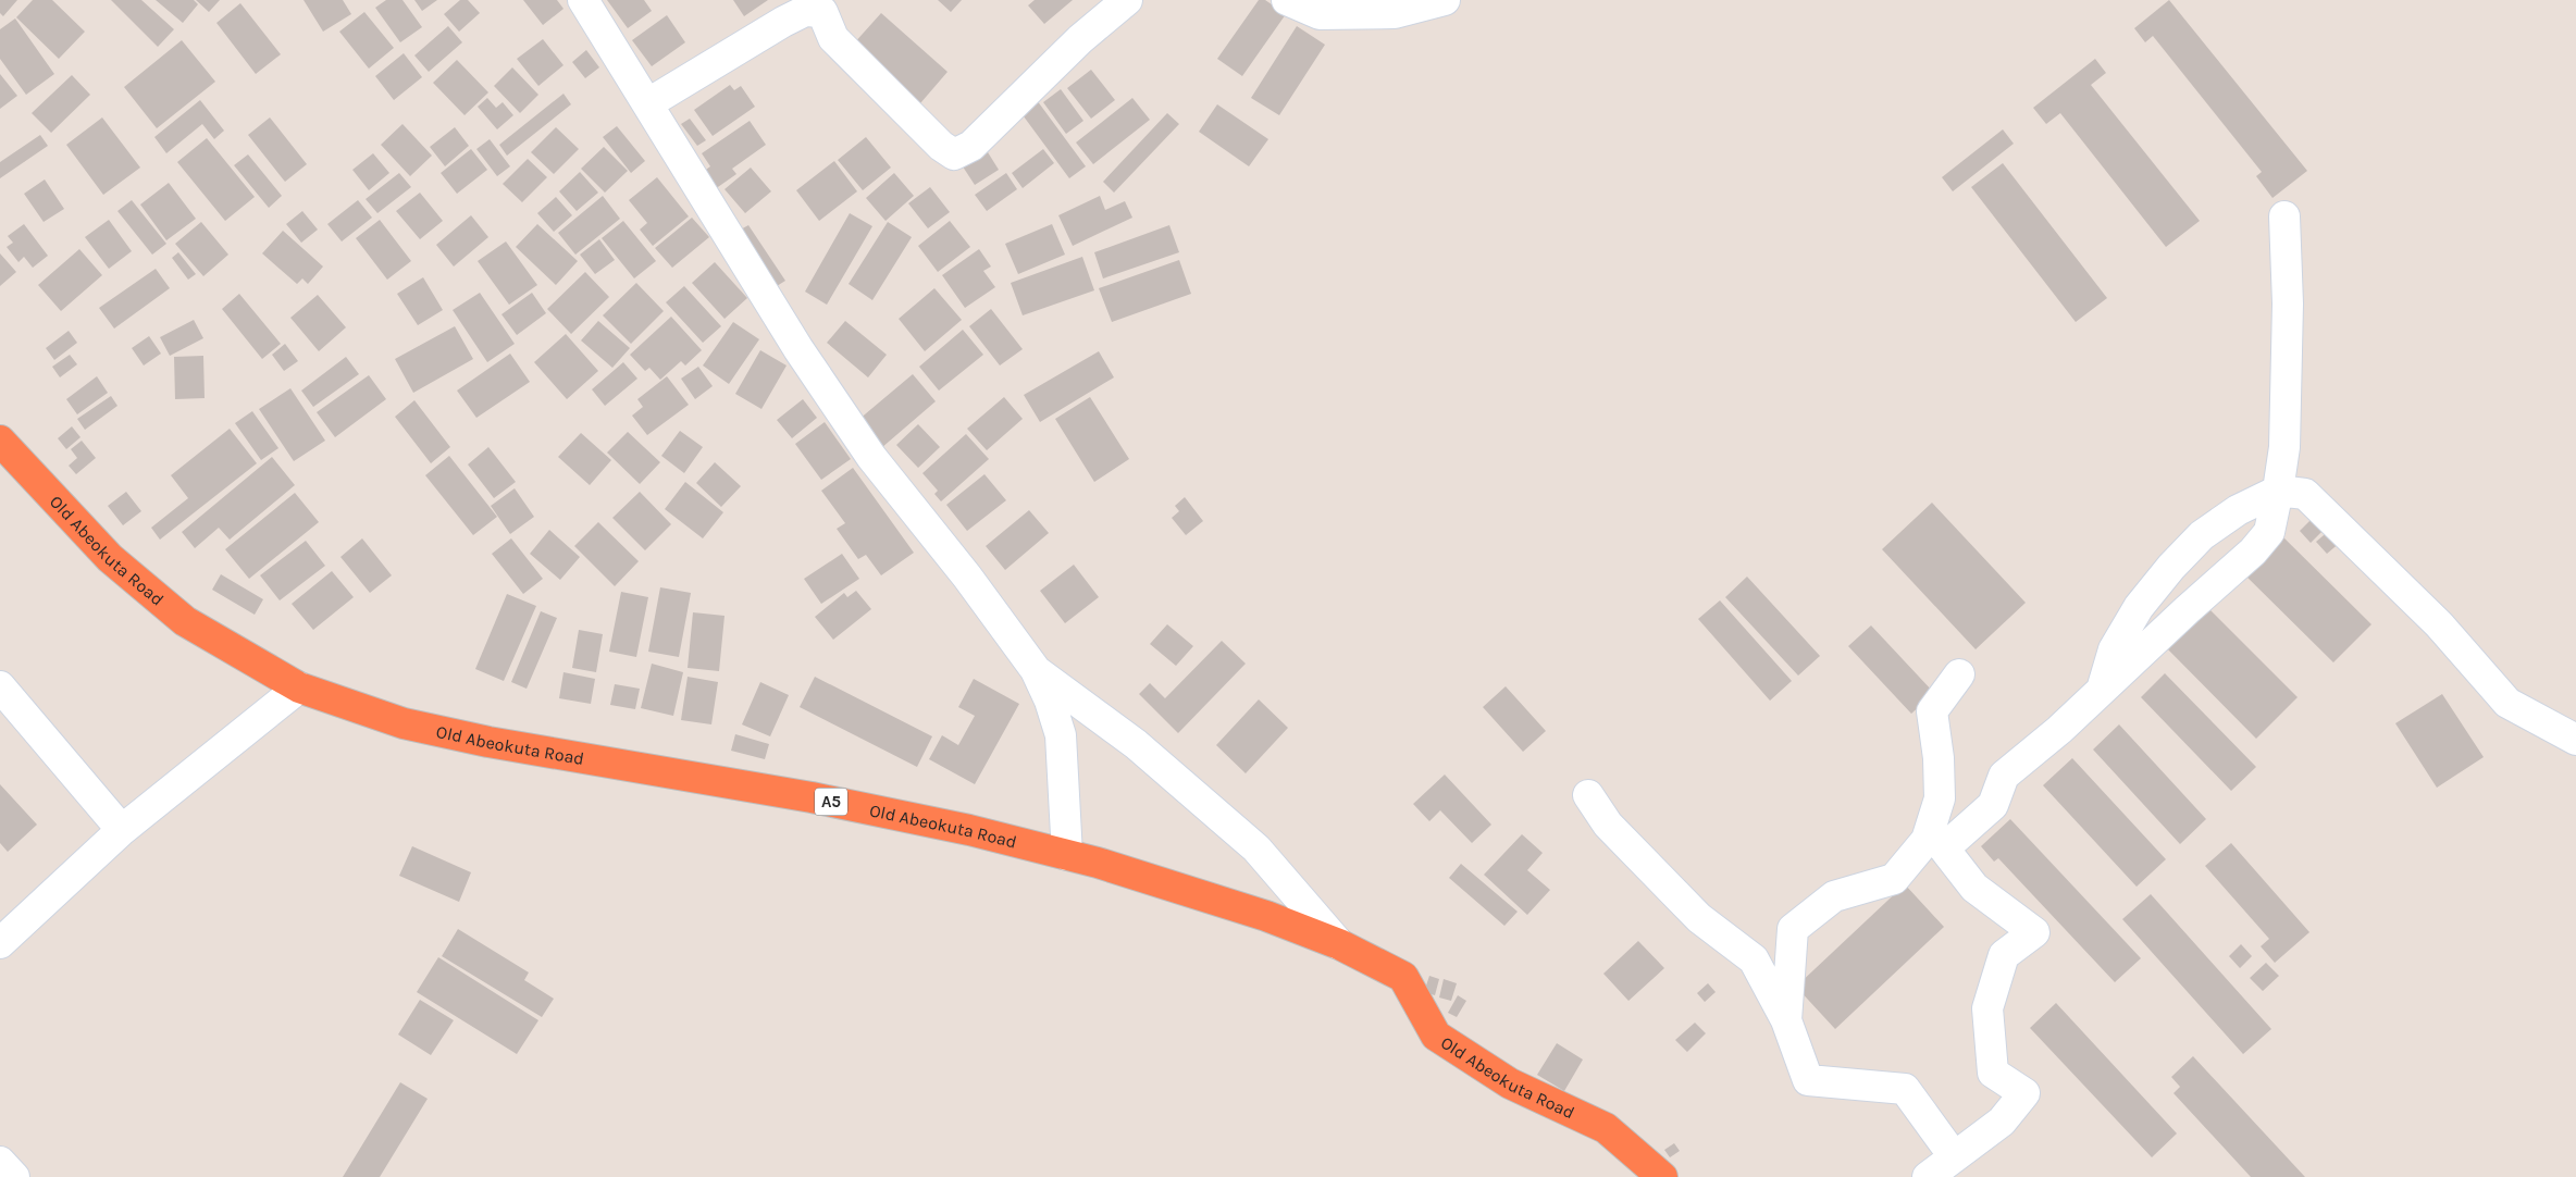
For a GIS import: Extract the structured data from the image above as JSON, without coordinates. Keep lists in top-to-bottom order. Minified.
{"streets":{"highway":["Old Abeokuta Road","A5"]}}
